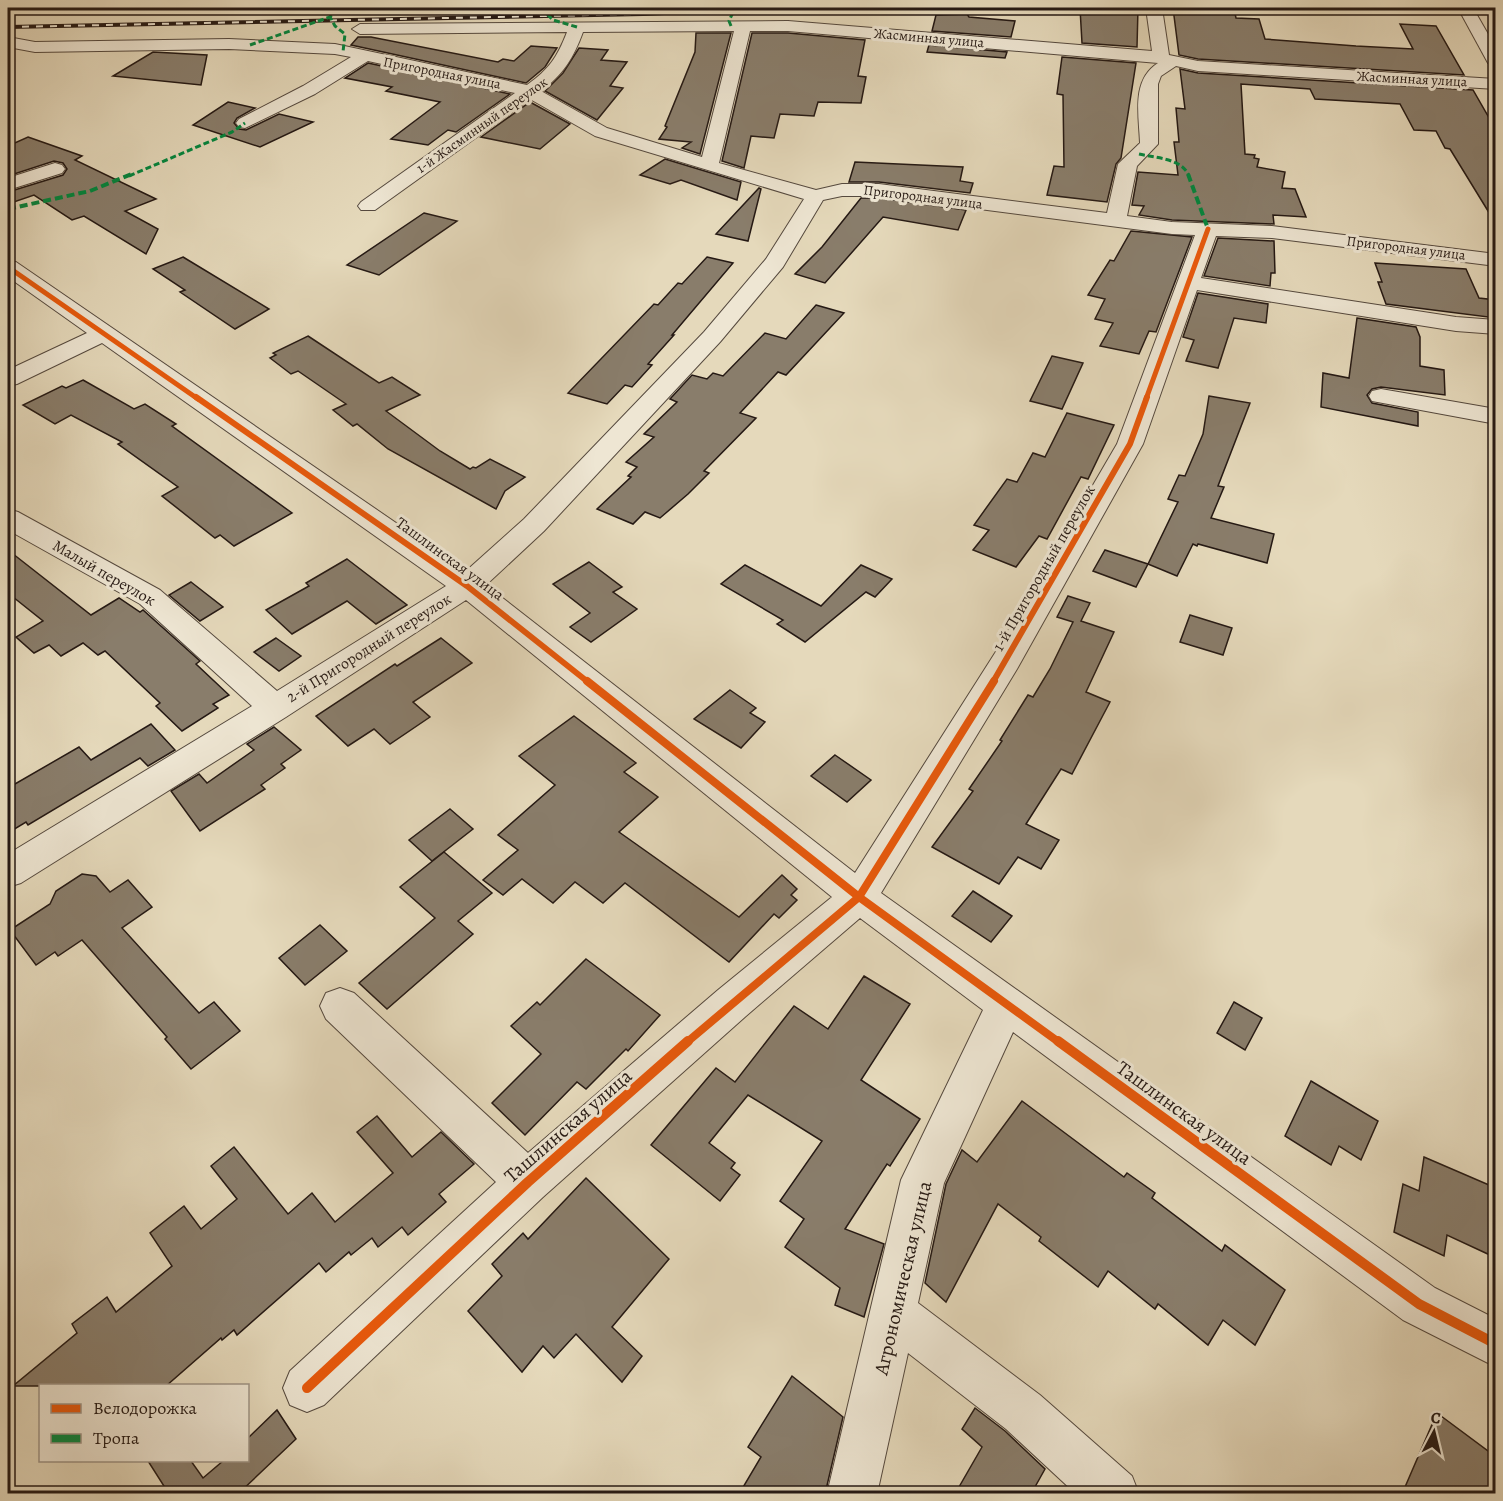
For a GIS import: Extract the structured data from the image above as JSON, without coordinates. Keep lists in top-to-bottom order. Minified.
{"streets":{"street":["Жасминная улица","Пригородная улица","1-й Жасминный переулок","Ташлинская улица","1-й Пригородный переулок","Малый переулок","2-й Пригородный переулок","Агрономическая улица"]},"crossings":[["Жасминная улица","1-й Жасминный переулок"],["Пригородная улица","1-й Жасминный переулок"],["Пригородная улица","1-й Пригородный переулок"],["Пригородная улица","2-й Пригородный переулок"],["Ташлинская улица","1-й Пригородный переулок"],["Ташлинская улица","2-й Пригородный переулок"],["Ташлинская улица","Агрономическая улица"],["Малый переулок","2-й Пригородный переулок"]],"legend":["Велодорожка","Тропа"],"north":"top"}
